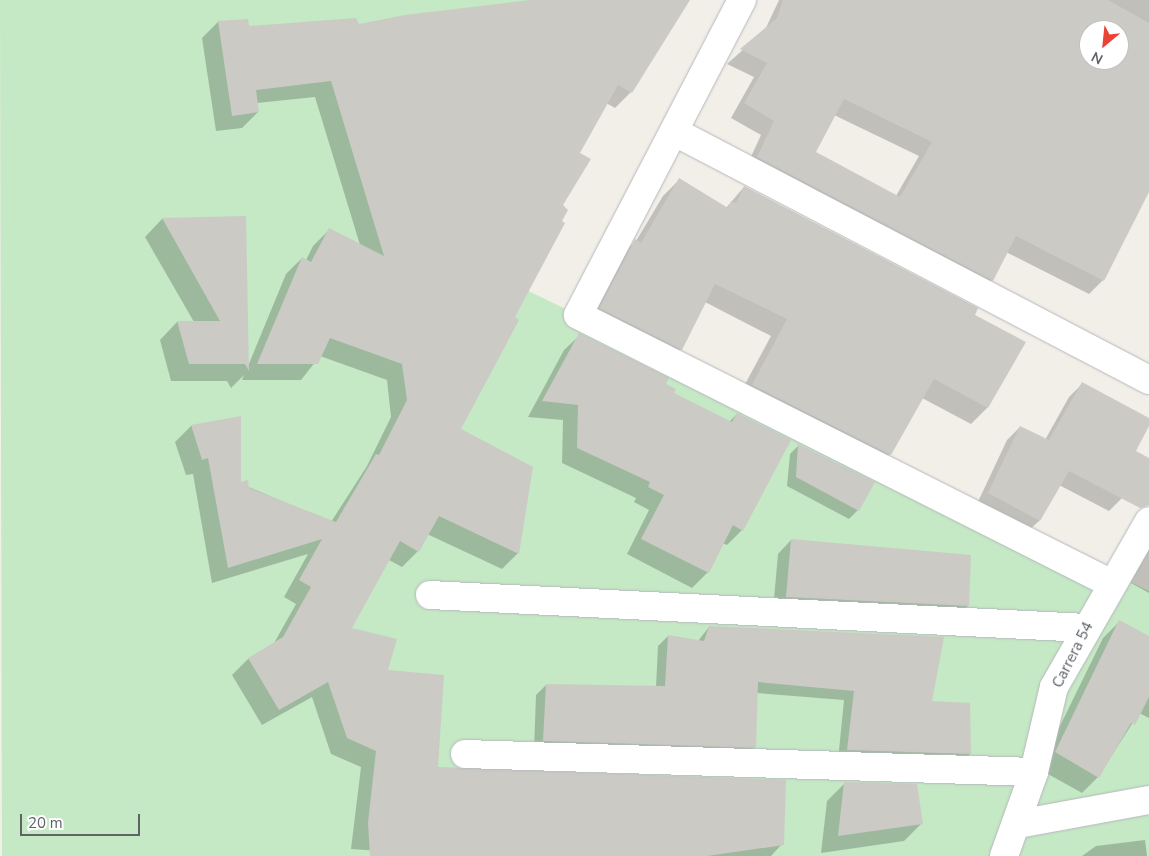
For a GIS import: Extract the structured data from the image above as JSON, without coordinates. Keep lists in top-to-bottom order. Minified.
{"streets":{"street":["Carrera 54"]},"scale_bar":"20 m","north":"bottom left"}
